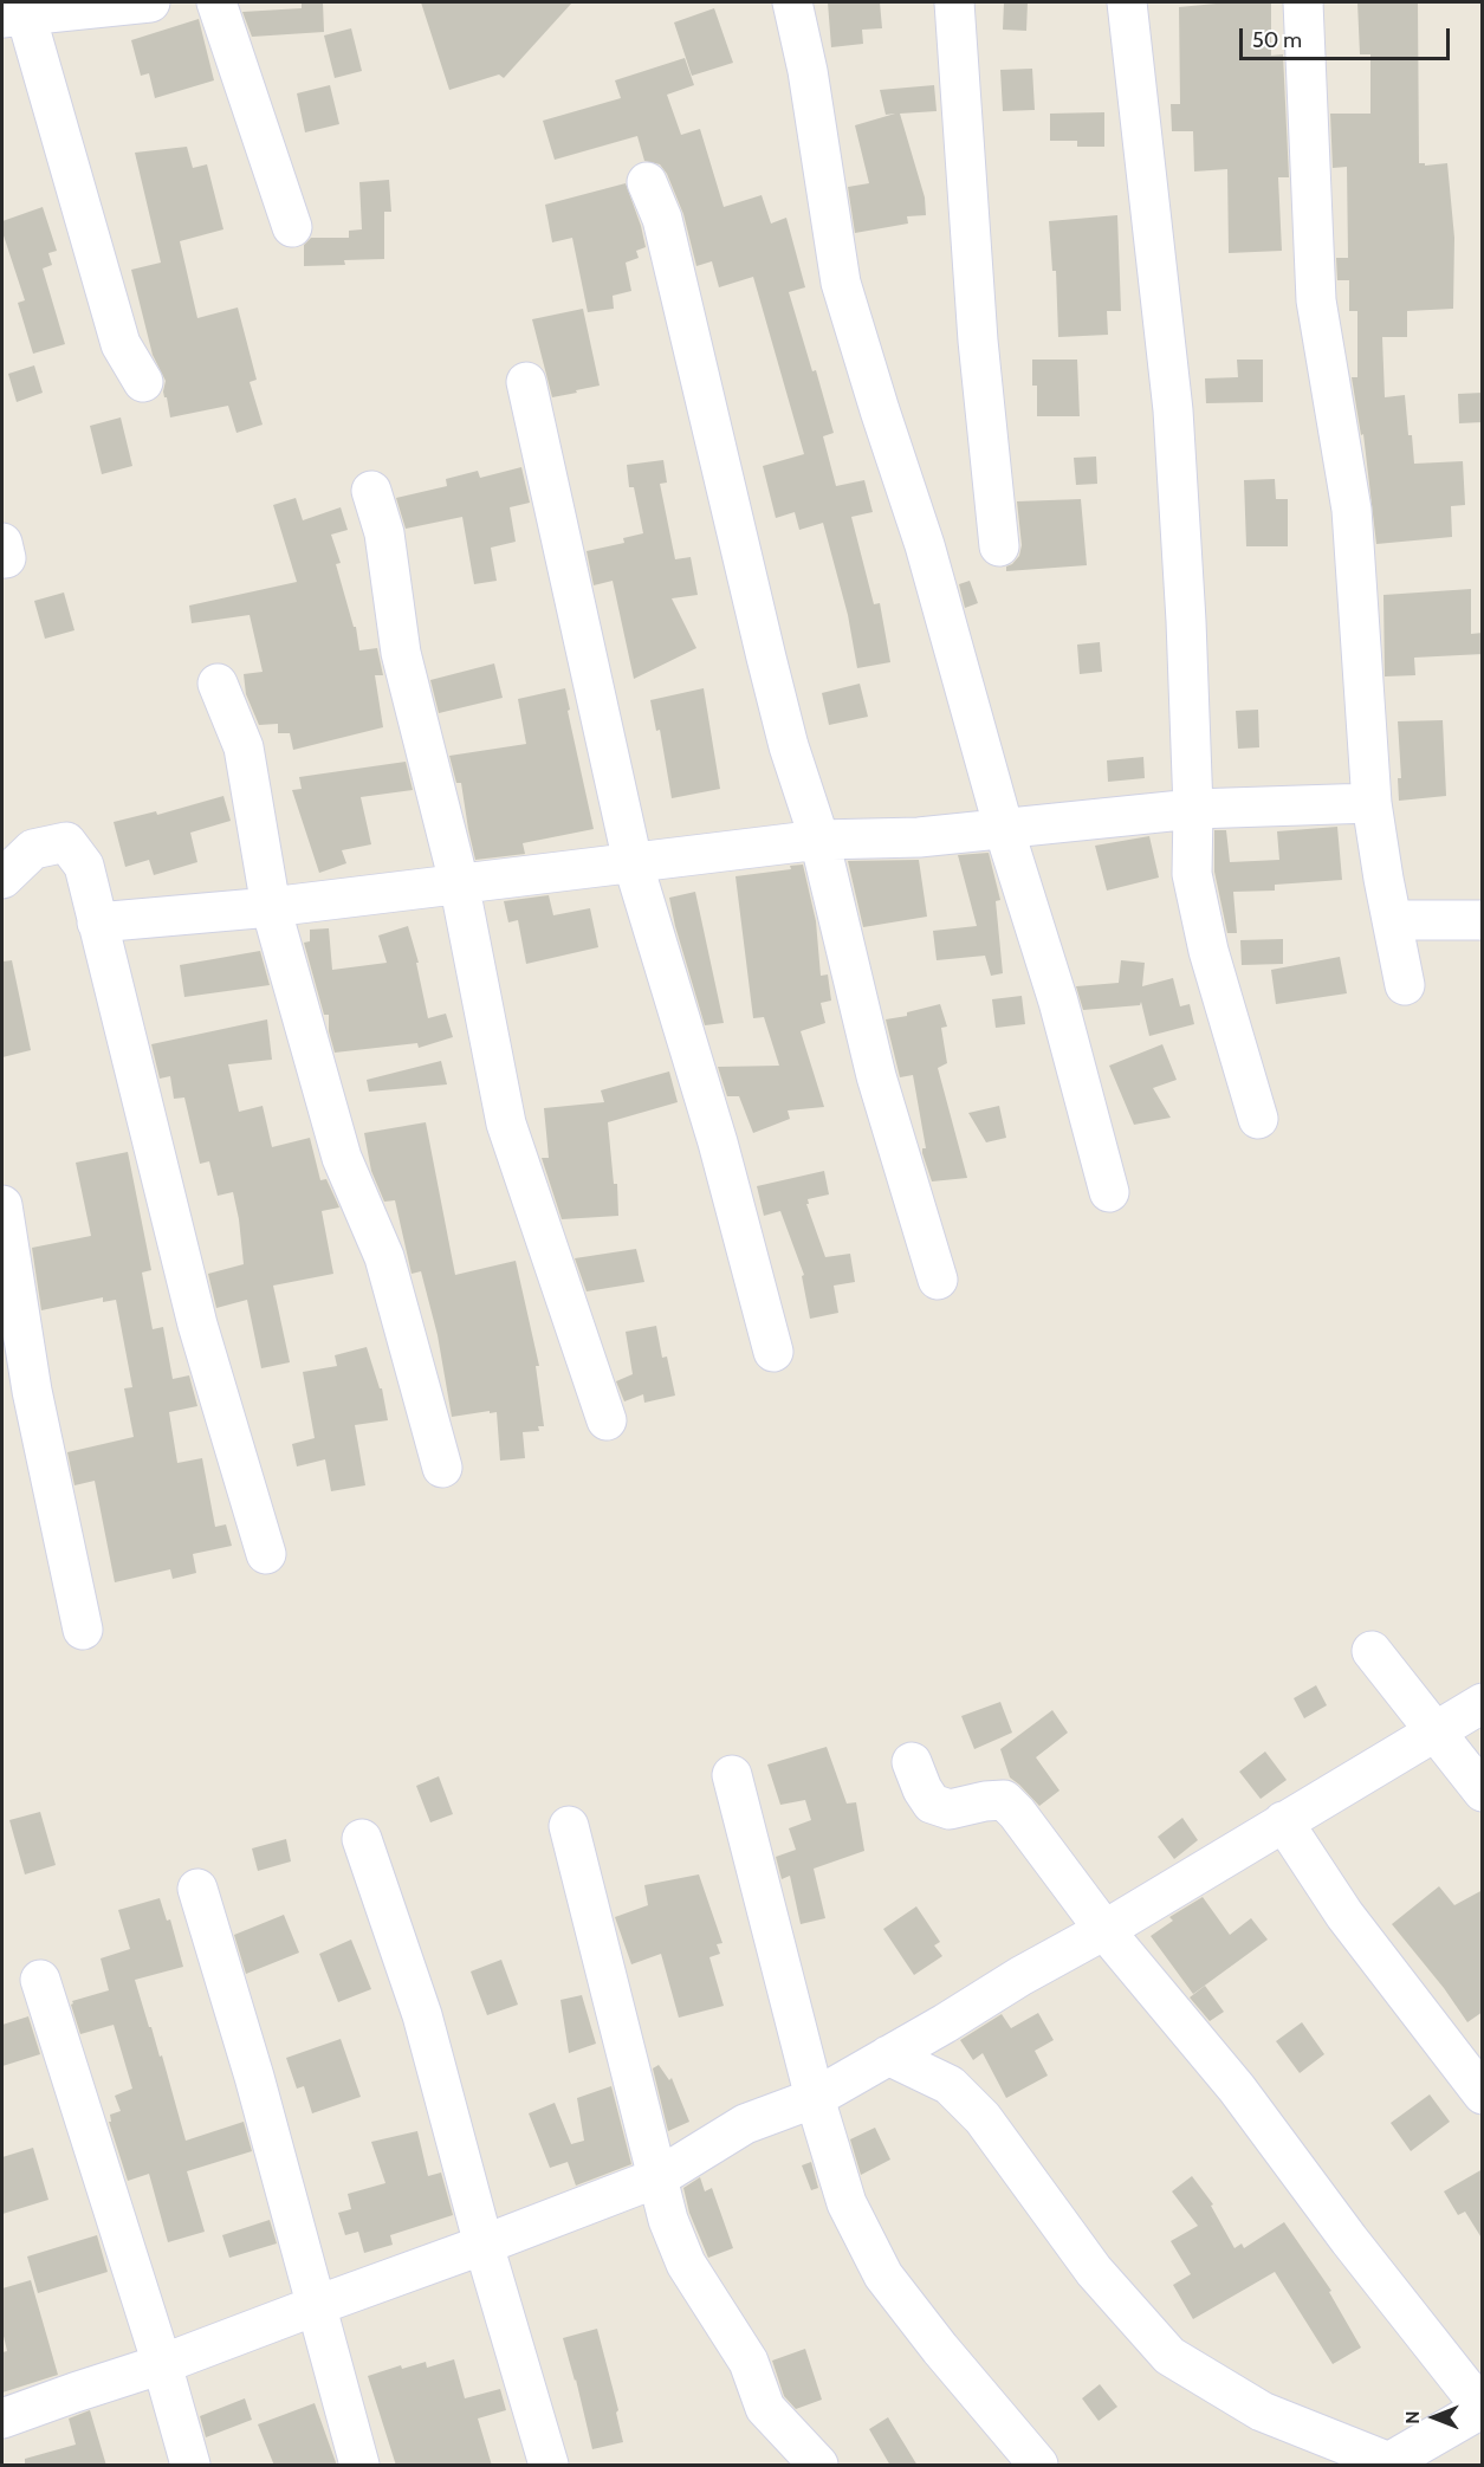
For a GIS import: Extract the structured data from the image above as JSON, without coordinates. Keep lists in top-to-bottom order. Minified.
{"scale_bar":"50 m","north":"left"}
